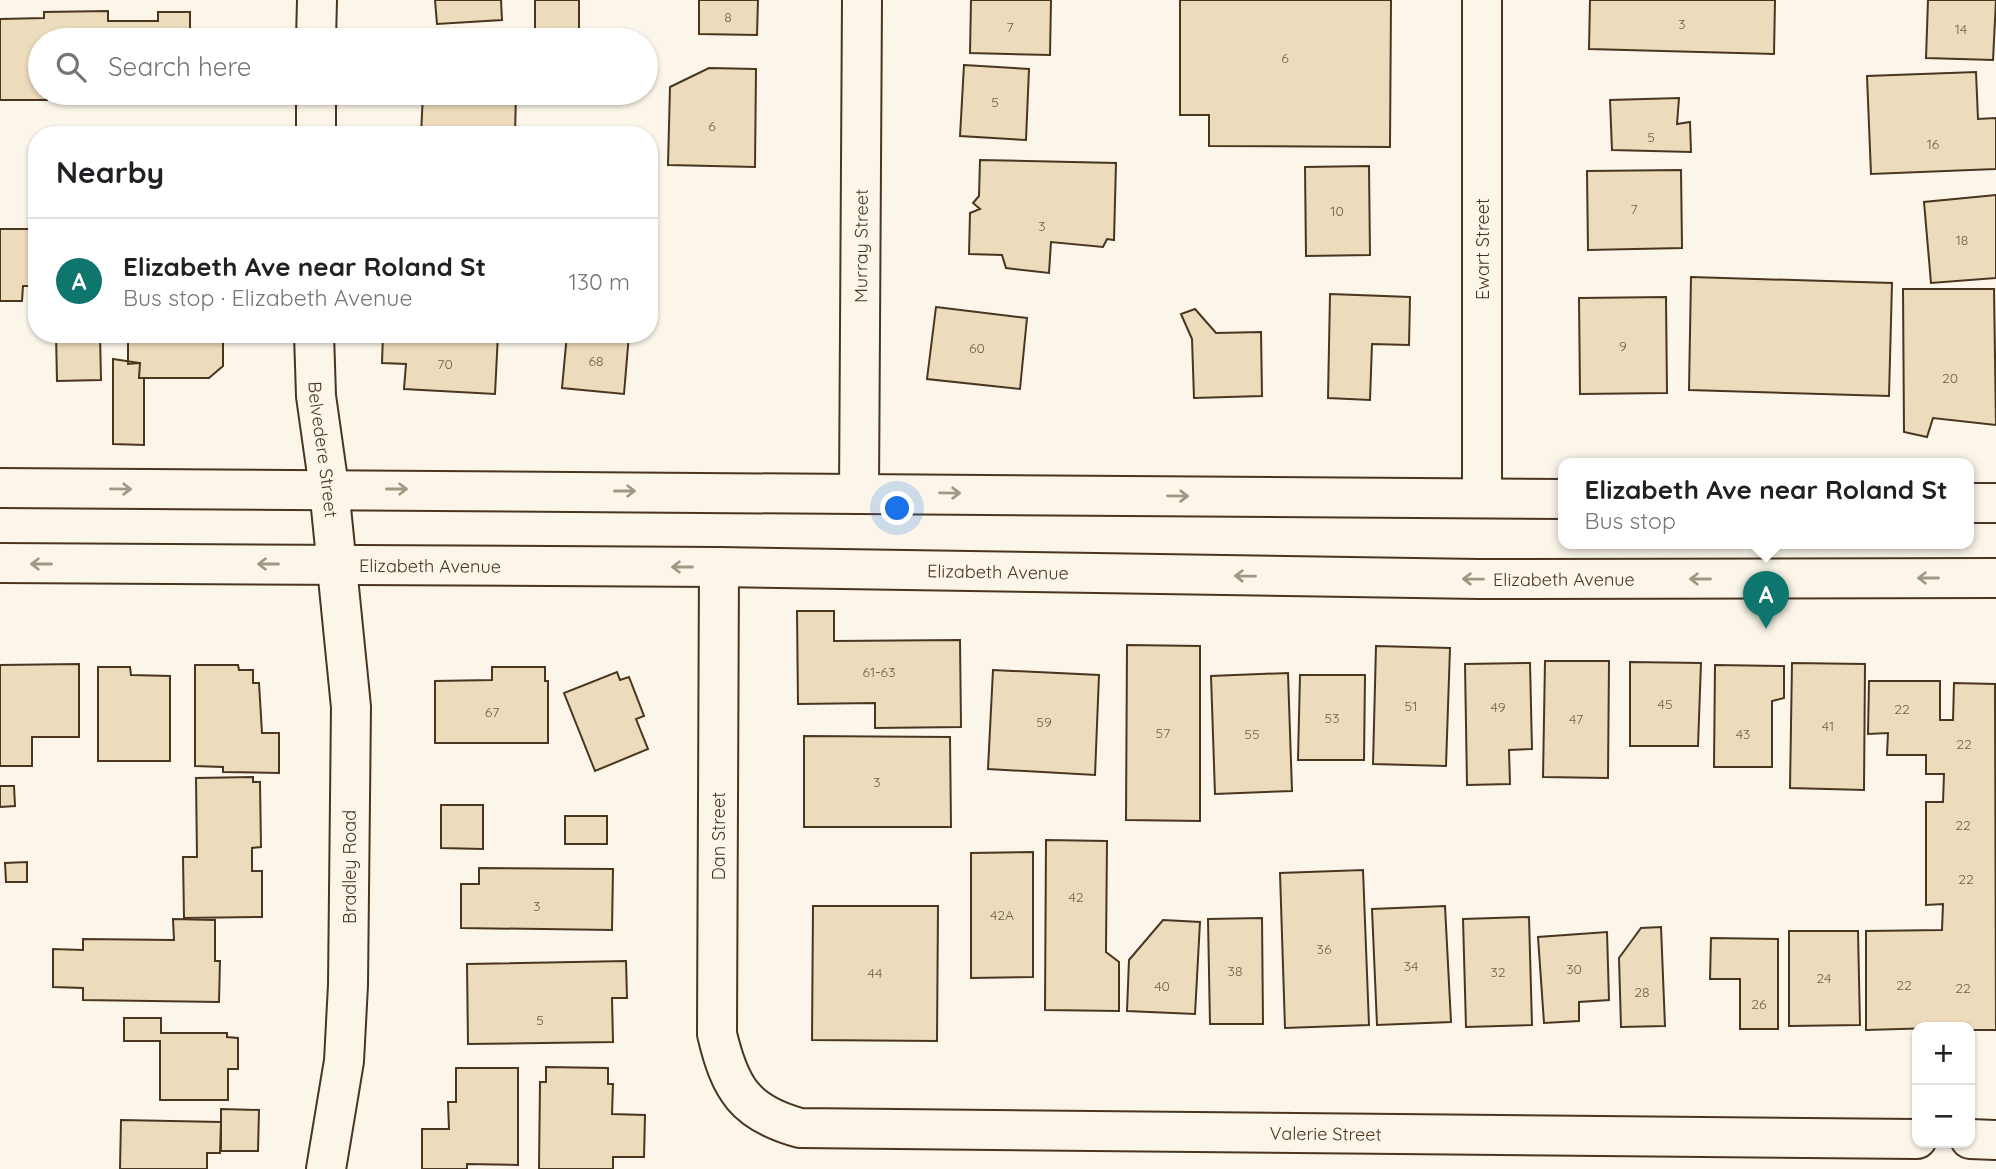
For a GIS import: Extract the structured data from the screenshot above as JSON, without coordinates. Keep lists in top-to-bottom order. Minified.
{"streets":{"main road":["Murray Street","Ewart Street","Belvedere Street","Elizabeth Avenue","Dan Street","Bradley Road","Valerie Street"]},"crossings":[["Belvedere Street","Elizabeth Avenue"],["Belvedere Street","Bradley Road"],["Elizabeth Avenue","Dan Street"],["Elizabeth Avenue","Bradley Road"],["Dan Street","Valerie Street"]],"house_numbers":["8","3","7","14","6","5","6","5","16","7","10","3","18","9","60","68","70","20","61-63","45","51","49","22","67","53","47","59","41","57","55","43","22","3","22","22","42","3","42A","36","34","30","38","32","44","24","22","40","22","28","26","5"],"page":{"search":"Search here","heading":"Nearby","list":[{"mark":"A","name":"Elizabeth Ave near Roland St","note":"Bus stop · Elizabeth Avenue","value":"130 m"}],"popup":["Elizabeth Ave near Roland St","Bus stop"],"pins":"A","map_buttons":["+","−"]}}
